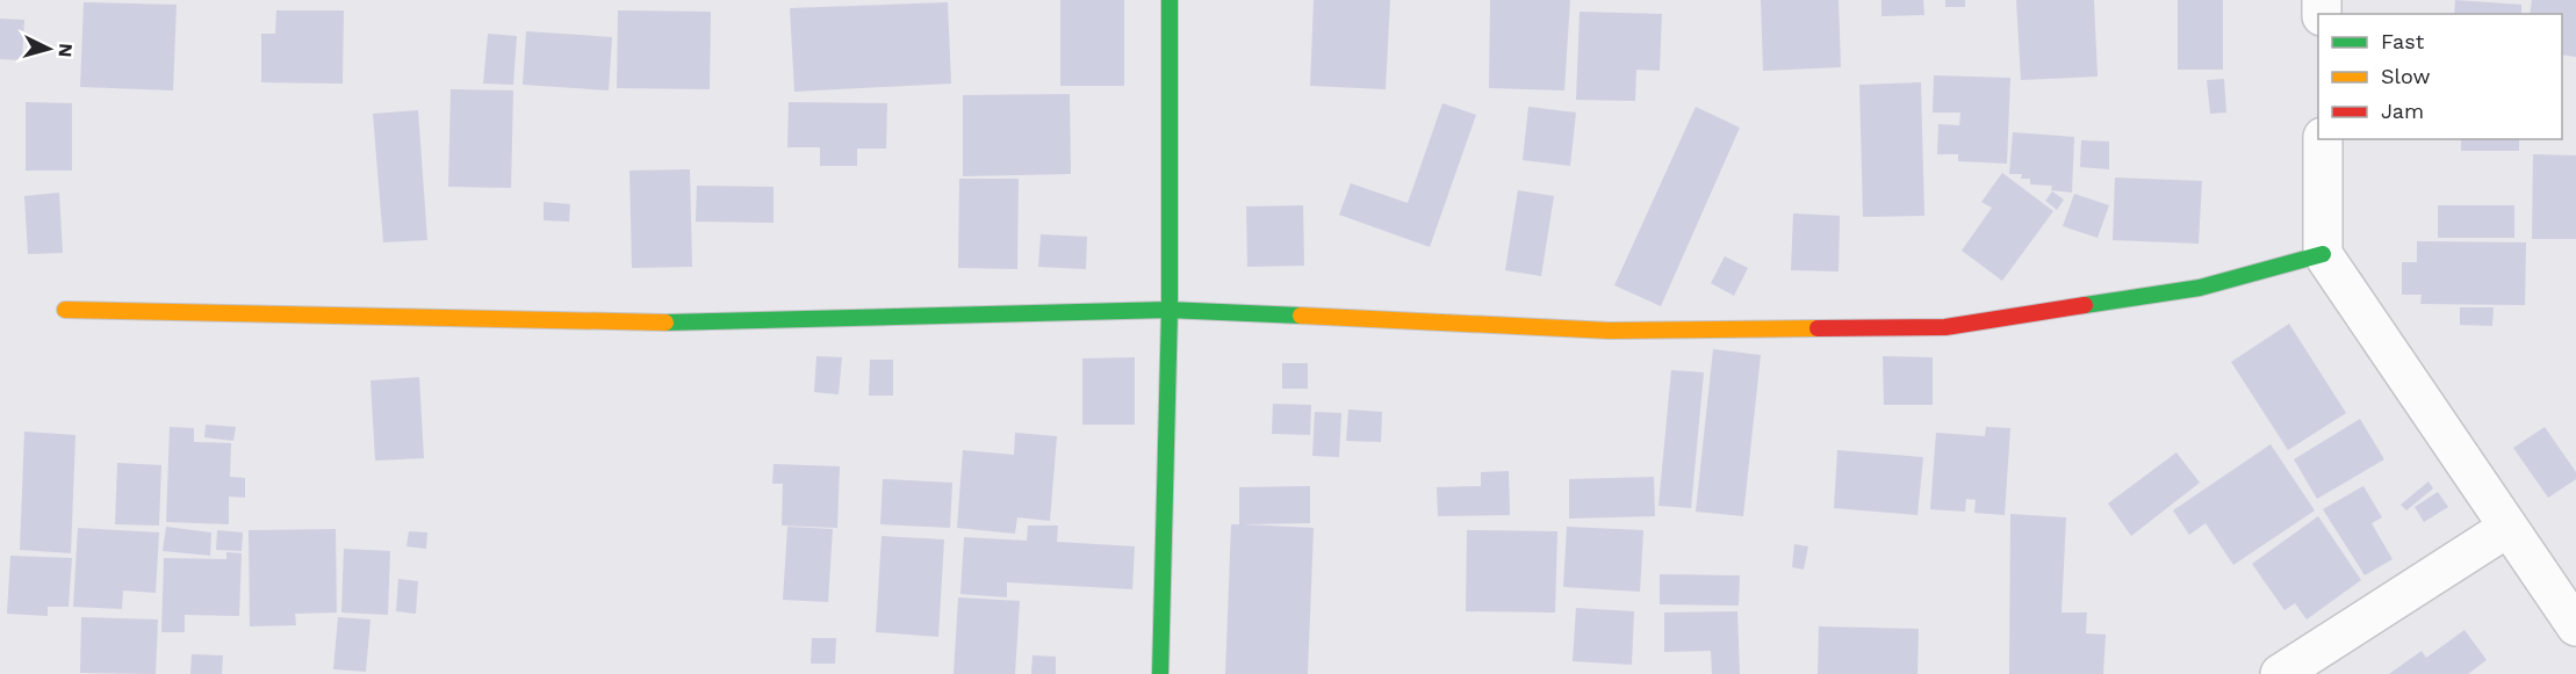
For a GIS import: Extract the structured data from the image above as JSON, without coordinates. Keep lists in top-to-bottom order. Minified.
{"legend":["Fast","Slow","Jam"],"north":"right"}
